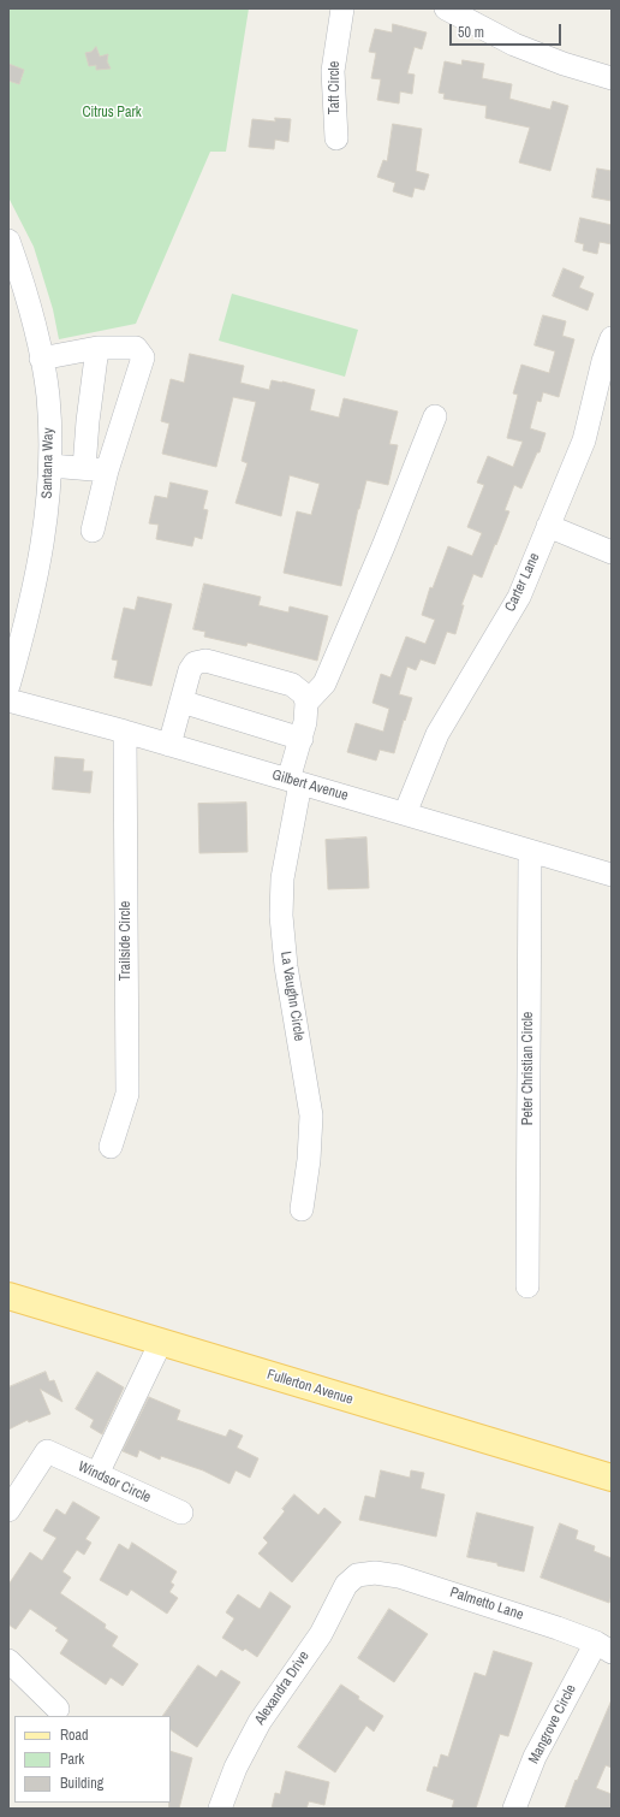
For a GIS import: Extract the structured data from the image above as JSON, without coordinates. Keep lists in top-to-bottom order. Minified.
{"streets":{"main road":["Fullerton Avenue"],"street":["Taft Circle","Santana Way","Carter Lane","Gilbert Avenue","Trailside Circle","La Vaughn Circle","Peter Christian Circle","Windsor Circle","Palmetto Lane","Alexandra Drive","Mangrove Circle"]},"crossings":[["Carter Lane","Gilbert Avenue"],["Gilbert Avenue","Trailside Circle"],["Gilbert Avenue","La Vaughn Circle"],["Gilbert Avenue","Peter Christian Circle"],["Palmetto Lane","Alexandra Drive"],["Palmetto Lane","Mangrove Circle"]],"parks":["Citrus Park"],"legend":["Road","Park","Building"],"scale_bar":"50 m"}
